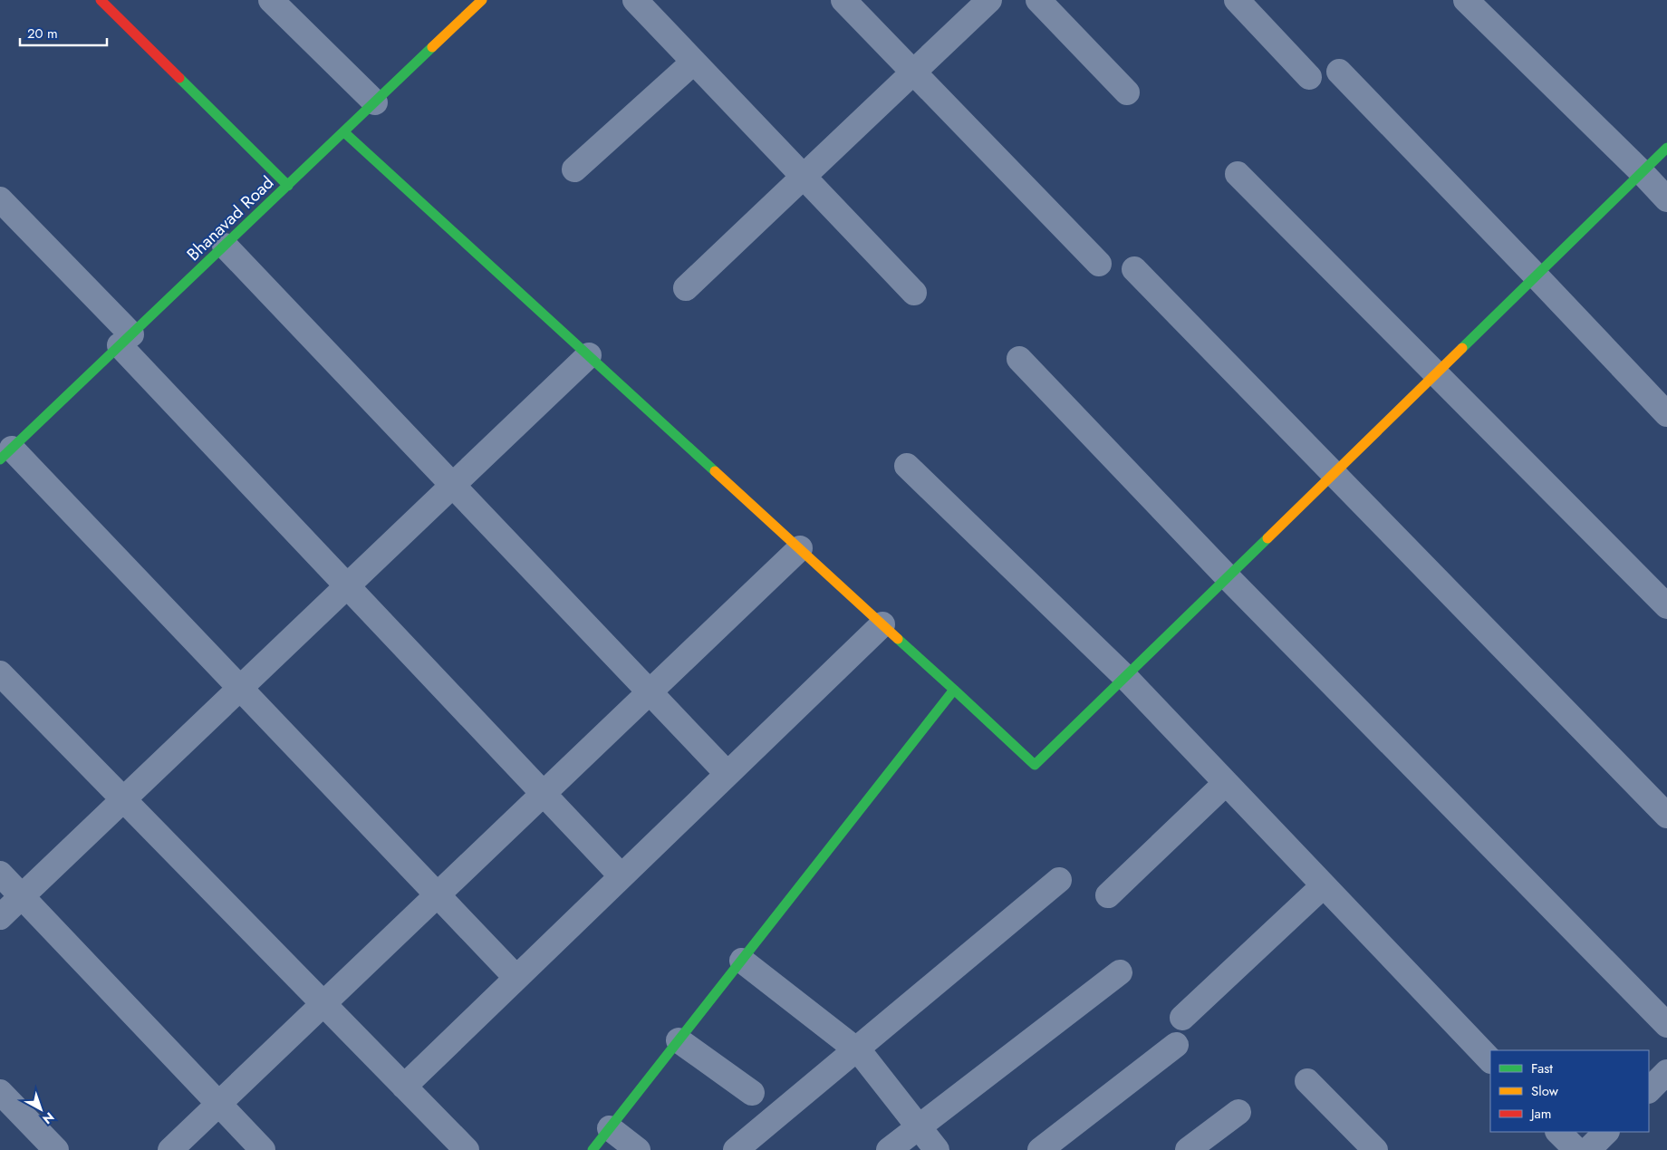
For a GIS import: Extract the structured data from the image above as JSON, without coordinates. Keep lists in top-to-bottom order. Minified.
{"streets":{"street":["Bhanavad Road"]},"legend":["Fast","Slow","Jam"],"scale_bar":"20 m","north":"bottom right"}
